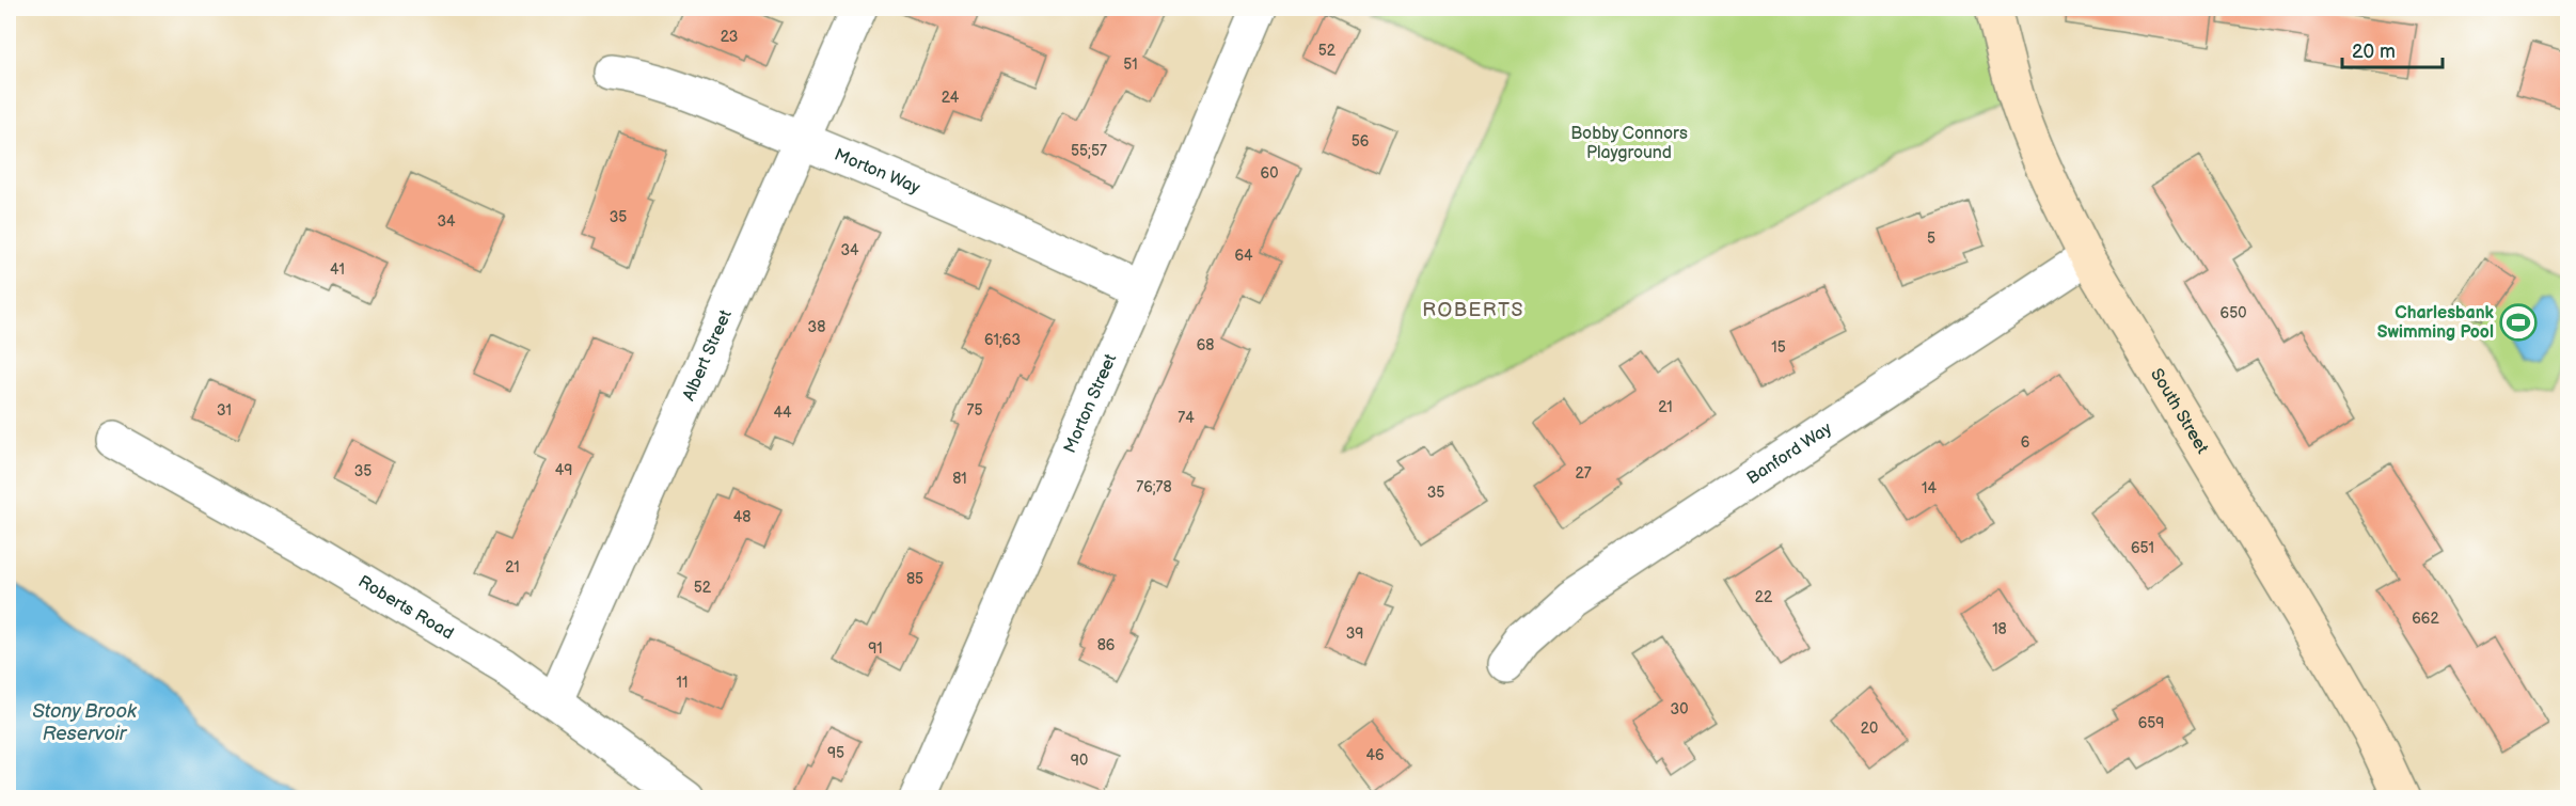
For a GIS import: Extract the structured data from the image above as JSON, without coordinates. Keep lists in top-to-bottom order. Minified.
{"streets":{"main road":["South Street"],"street":["Morton Way","Albert Street","Morton Street","Banford Way","Roberts Road"]},"crossings":[["Morton Way","Albert Street"],["Morton Way","Morton Street"],["Albert Street","Roberts Road"],["South Street","Banford Way"]],"districts":["ROBERTS"],"water":["Stony Brook Reservoir"],"parks":["Bobby Connors Playground"],"places":{"sports":["Charlesbank Swimming Pool"]},"house_numbers":["23","52","51","24","56","55;57","60","35","34","5","34","64","41","650","38","61;63","68","15","21","31","75","44","74","6","49","35","27","81","76;78","14","35","48","651","21","85","52","22","662","18","39","86","91","11","30","659","20","95","46","90"],"scale_bar":"20 m"}
